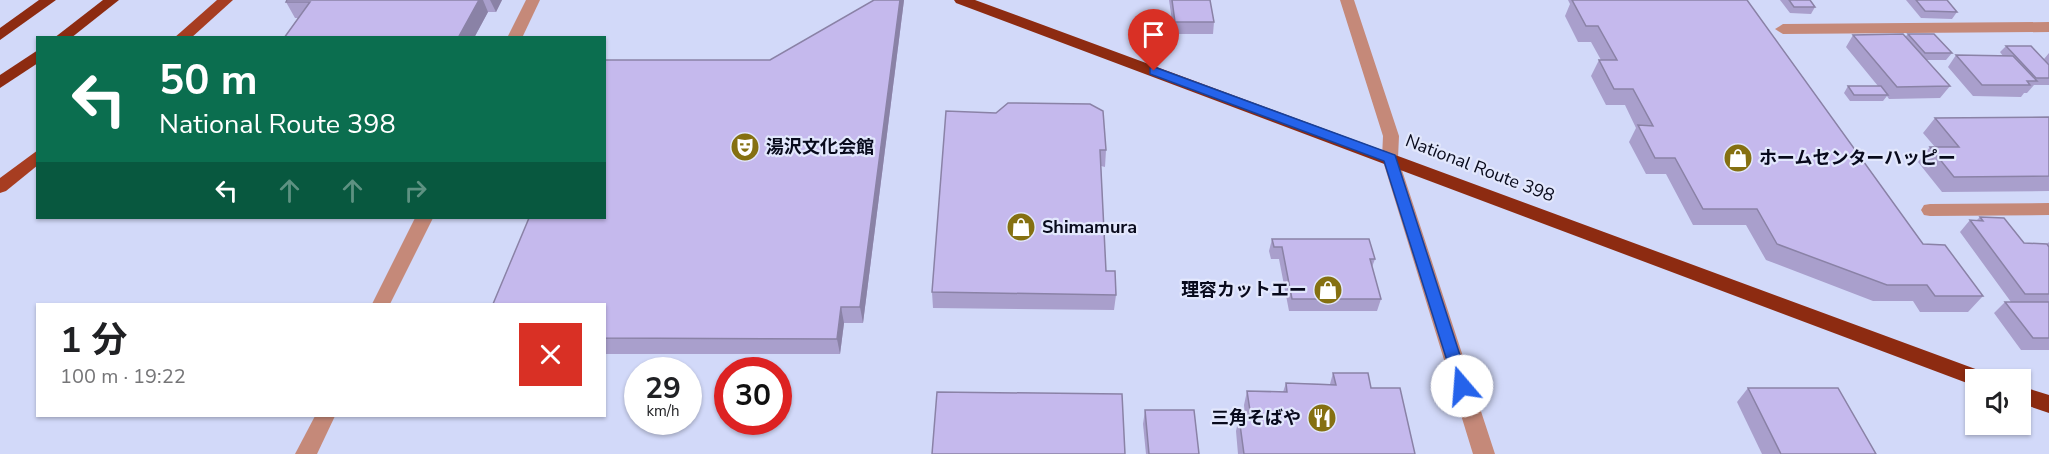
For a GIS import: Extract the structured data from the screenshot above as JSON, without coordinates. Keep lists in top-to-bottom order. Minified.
{"streets":{"highway":["National Route 398"]},"places":{"theatre":["湯沢文化会館"],"shop":["ホームセンターハッピー","Shimamura","理容カットエー"],"restaurant":["三角そばや"]},"page":{"turn":["50 m","National Route 398"],"heading":["1 分","100 m · 19:22"],"speed":"29 km/h","limit":"30"}}
